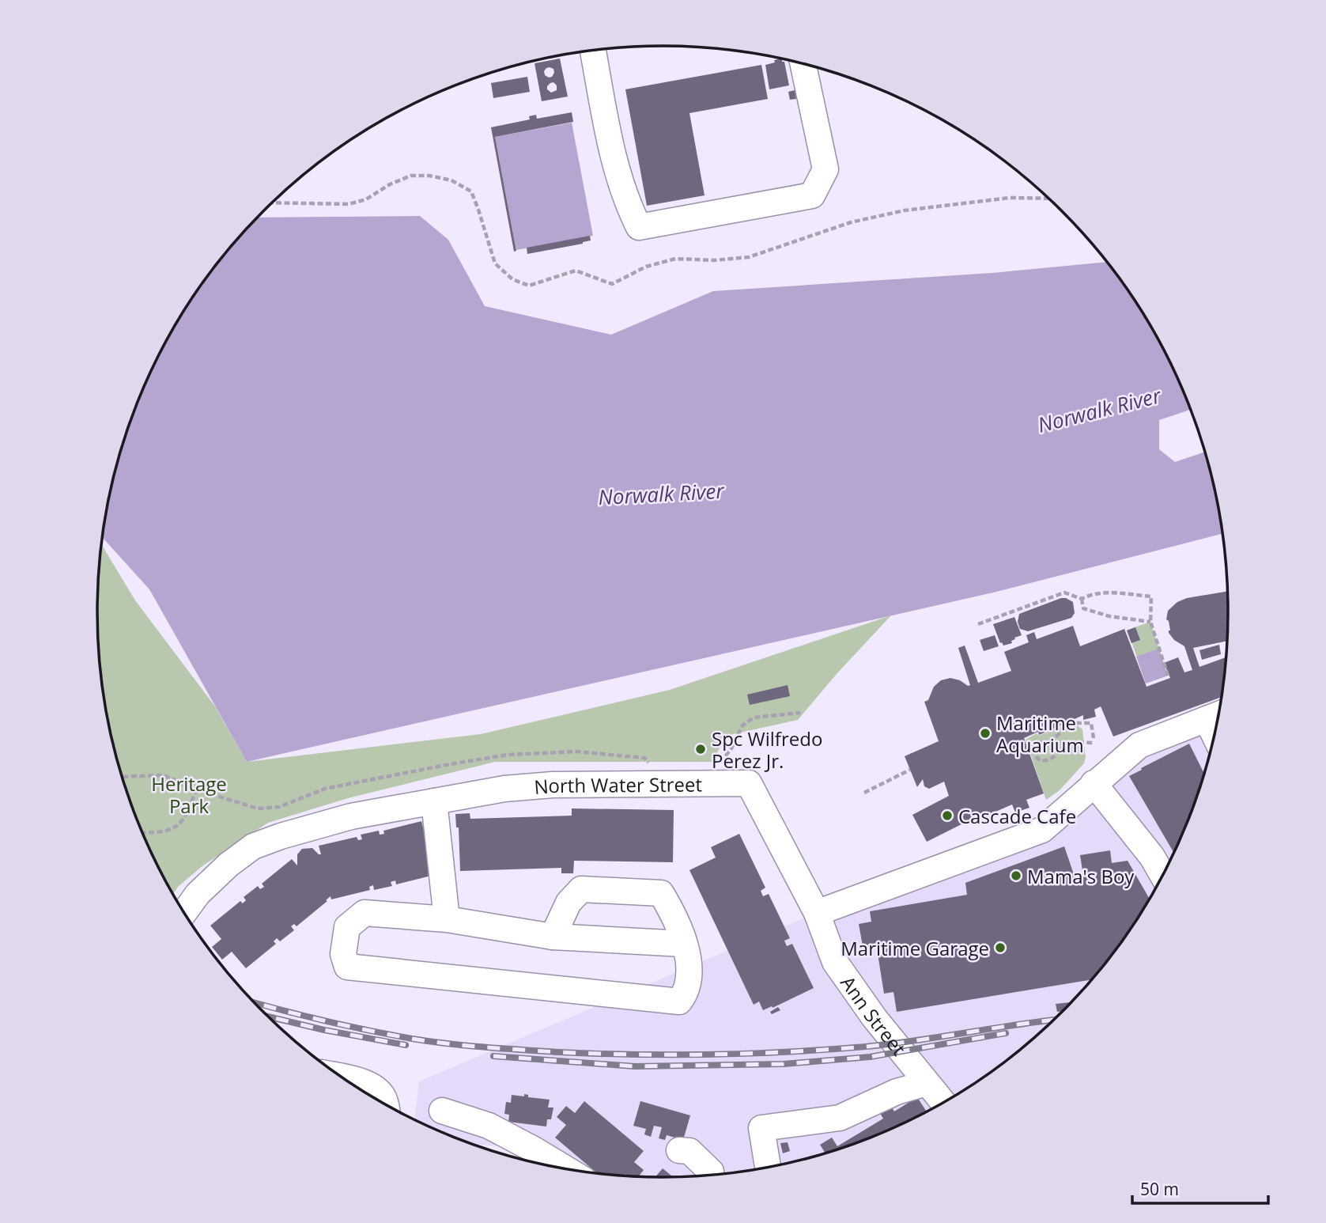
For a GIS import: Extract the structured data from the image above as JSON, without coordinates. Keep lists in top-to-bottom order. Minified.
{"streets":{"street":["North Water Street","Ann Street"]},"water":["Norwalk River"],"parks":["Heritage Park"],"places":["Maritime Aquarium","Spc Wilfredo Perez Jr.","Cascade Cafe","Mama's Boy","Maritime Garage"],"scale_bar":"50 m"}
